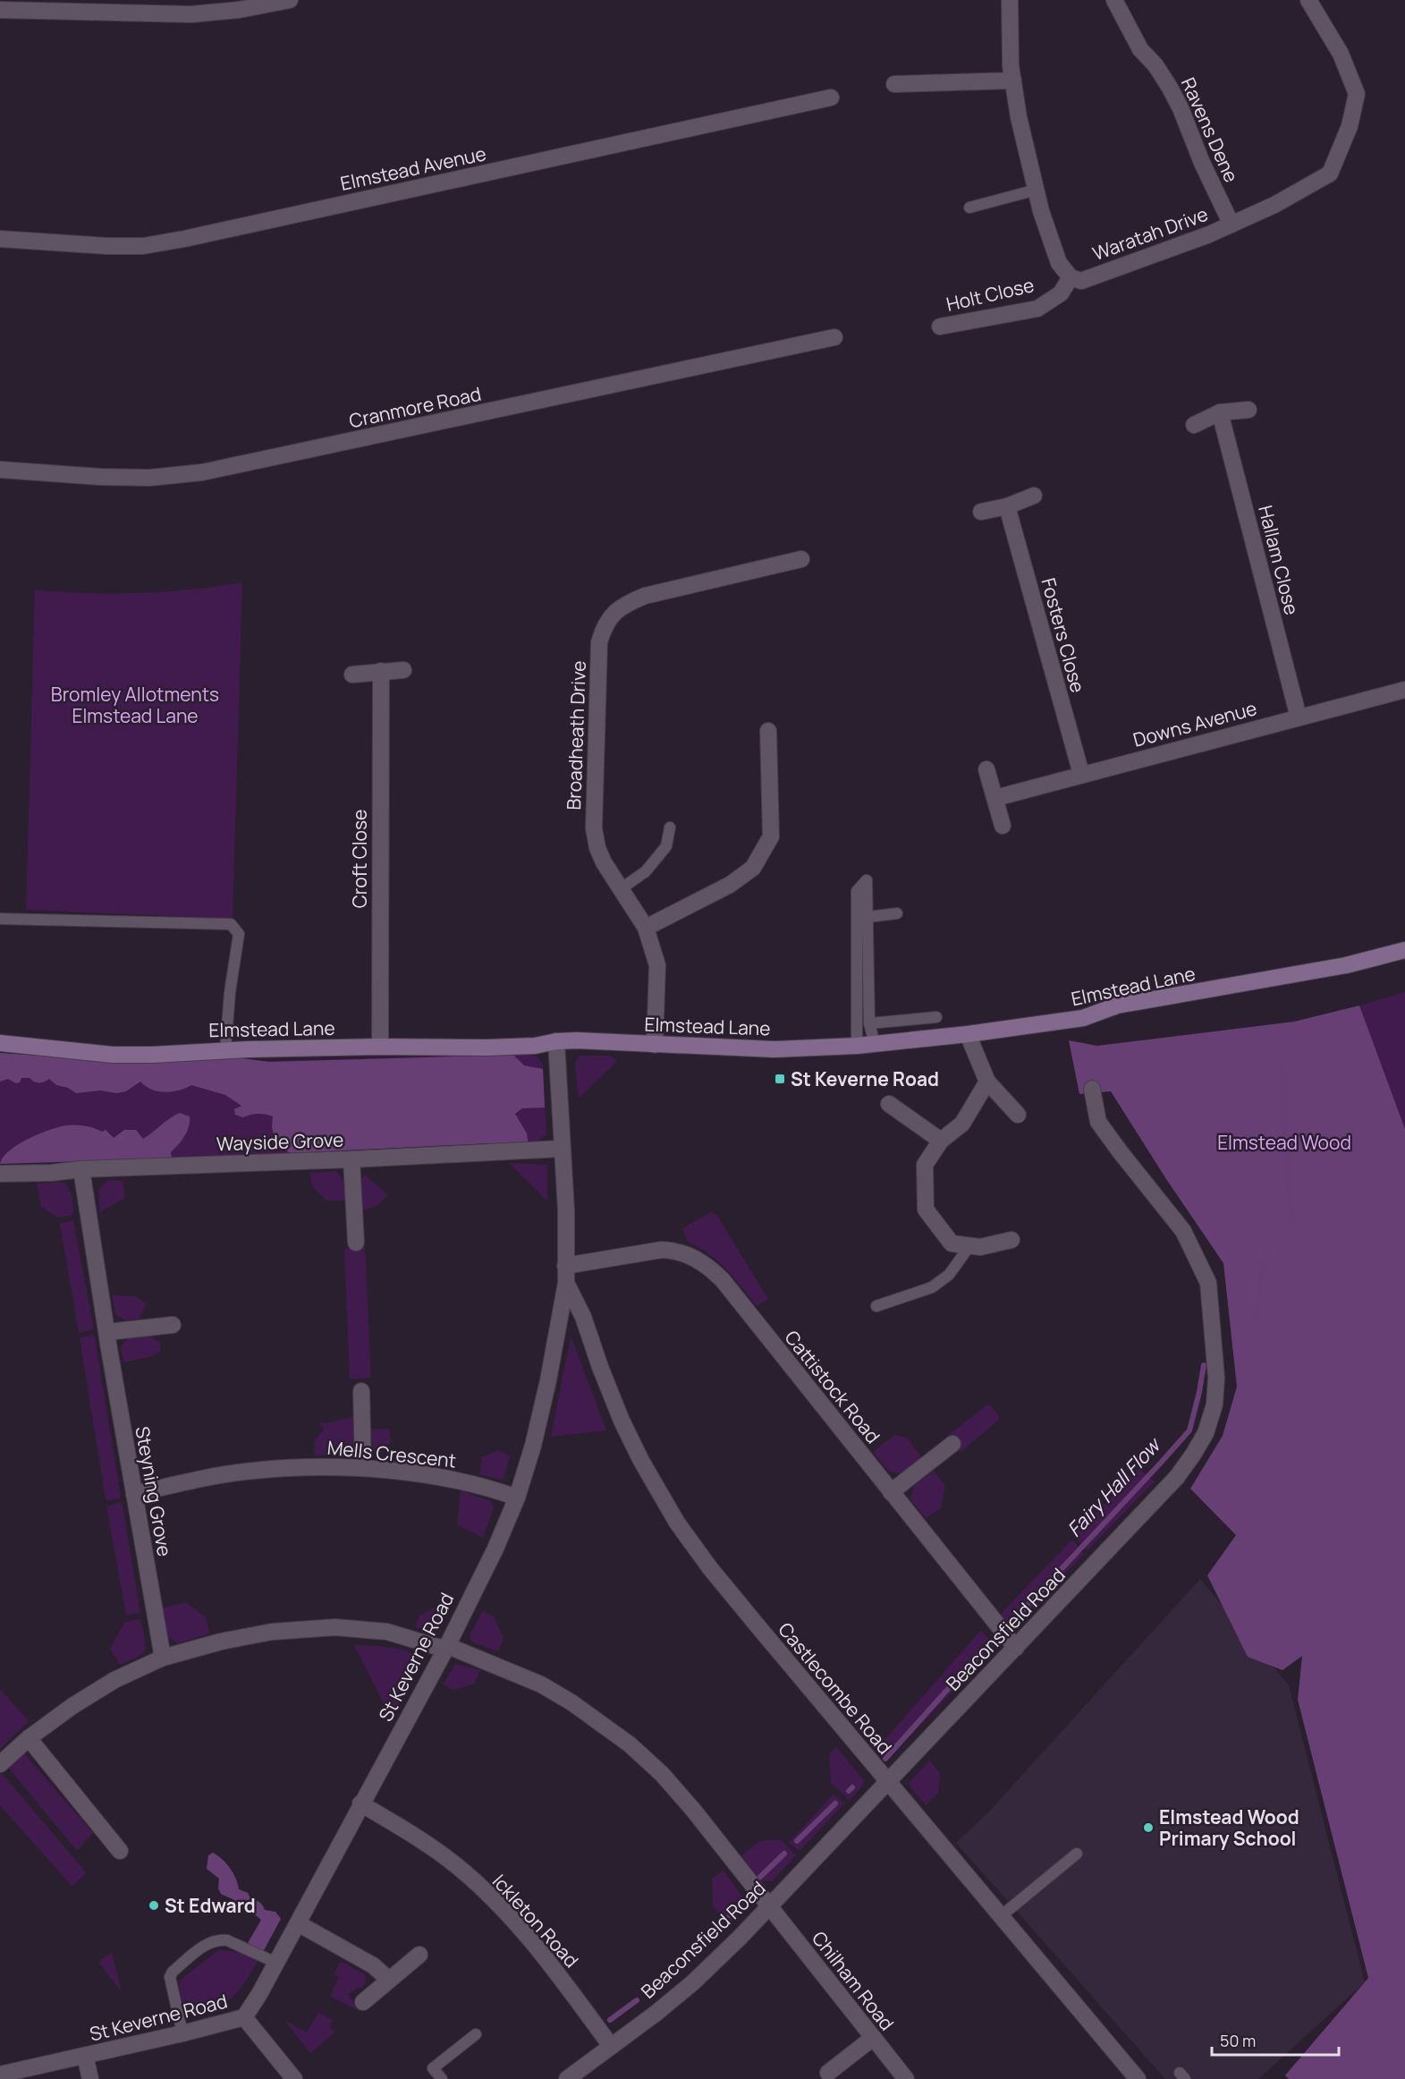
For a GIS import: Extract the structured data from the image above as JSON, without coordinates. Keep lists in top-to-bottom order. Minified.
{"streets":{"street":["Ravens Dene","Elmstead Avenue","Waratah Drive","Holt Close","Cranmore Road","Hallam Close","Fosters Close","Downs Avenue","Broadheath Drive","Croft Close","Elmstead Lane","Wayside Grove","Cattistock Road","Mells Crescent","Steyning Grove","Beaconsfield Road","St Keverne Road","Castlecombe Road","Ickleton Road","Chilham Road"]},"crossings":[["Ravens Dene","Waratah Drive"],["Waratah Drive","Holt Close"],["Hallam Close","Downs Avenue"],["Fosters Close","Downs Avenue"],["Broadheath Drive","Elmstead Lane"],["Croft Close","Elmstead Lane"],["Elmstead Lane","St Keverne Road"],["Wayside Grove","Steyning Grove"],["Wayside Grove","St Keverne Road"],["Cattistock Road","Beaconsfield Road"],["Cattistock Road","St Keverne Road"],["Mells Crescent","Steyning Grove"],["Mells Crescent","St Keverne Road"],["Steyning Grove","Chilham Road"],["Beaconsfield Road","Castlecombe Road"],["Beaconsfield Road","Ickleton Road"],["Beaconsfield Road","Chilham Road"],["St Keverne Road","Castlecombe Road"],["St Keverne Road","Ickleton Road"],["St Keverne Road","Chilham Road"]],"water":["Fairy Hall Flow"],"parks":["Bromley Allotments Elmstead Lane","Elmstead Wood"],"places":{"transit":["St Keverne Road"],"other":["Elmstead Wood Primary School","St Edward"]},"scale_bar":"50 m"}
